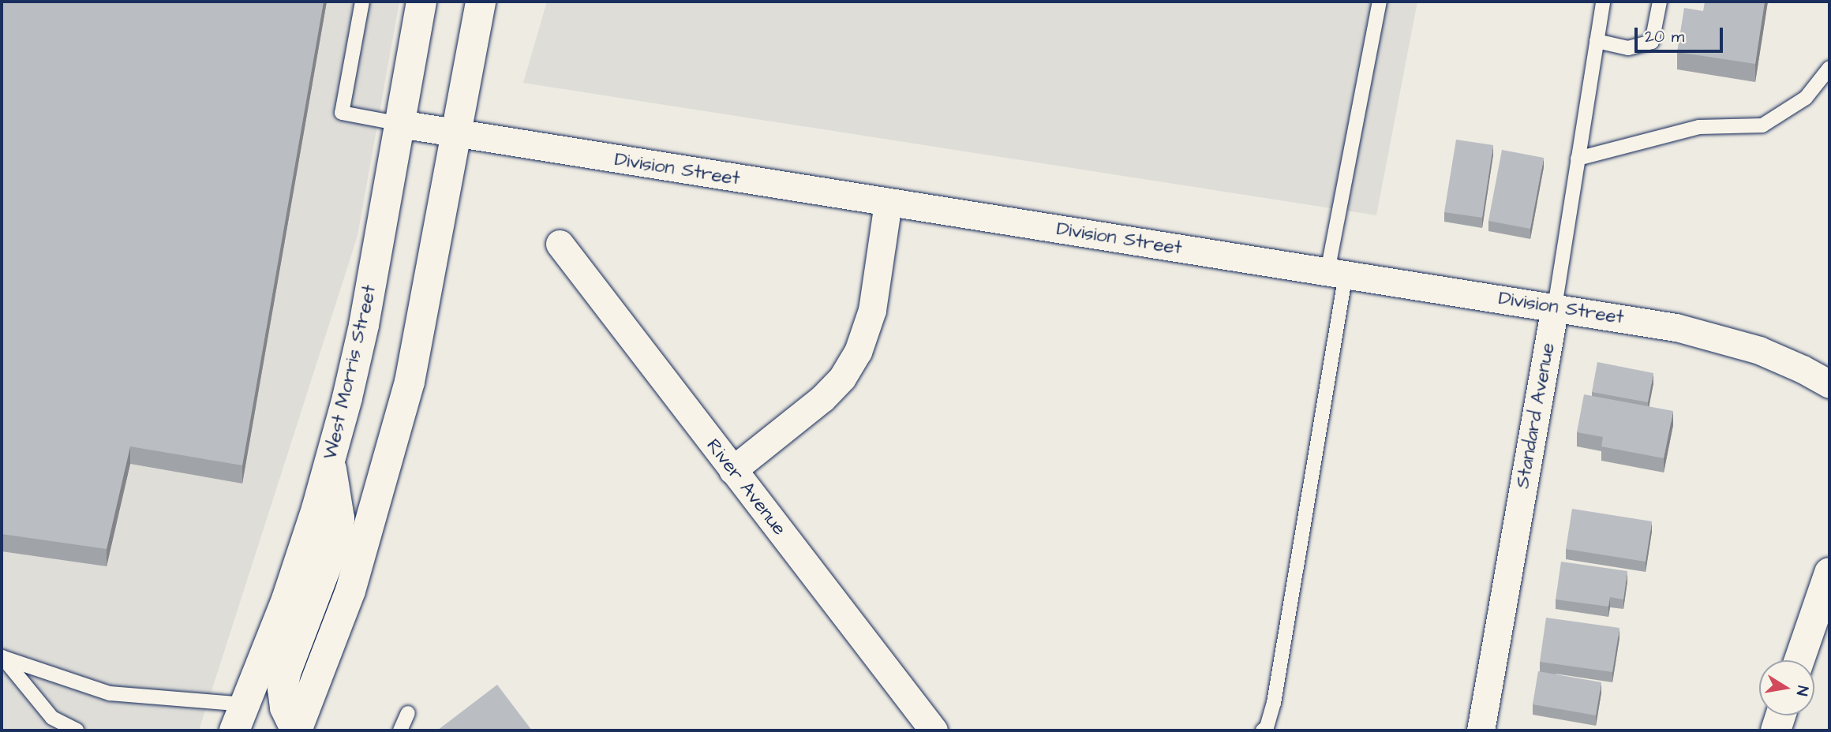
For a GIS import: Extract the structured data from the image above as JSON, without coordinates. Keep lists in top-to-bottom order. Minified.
{"streets":{"main road":["West Morris Street"],"street":["Division Street","Standard Avenue","River Avenue"]},"crossings":[["Division Street","West Morris Street"],["Division Street","Standard Avenue"]],"scale_bar":"20 m","north":"right"}
